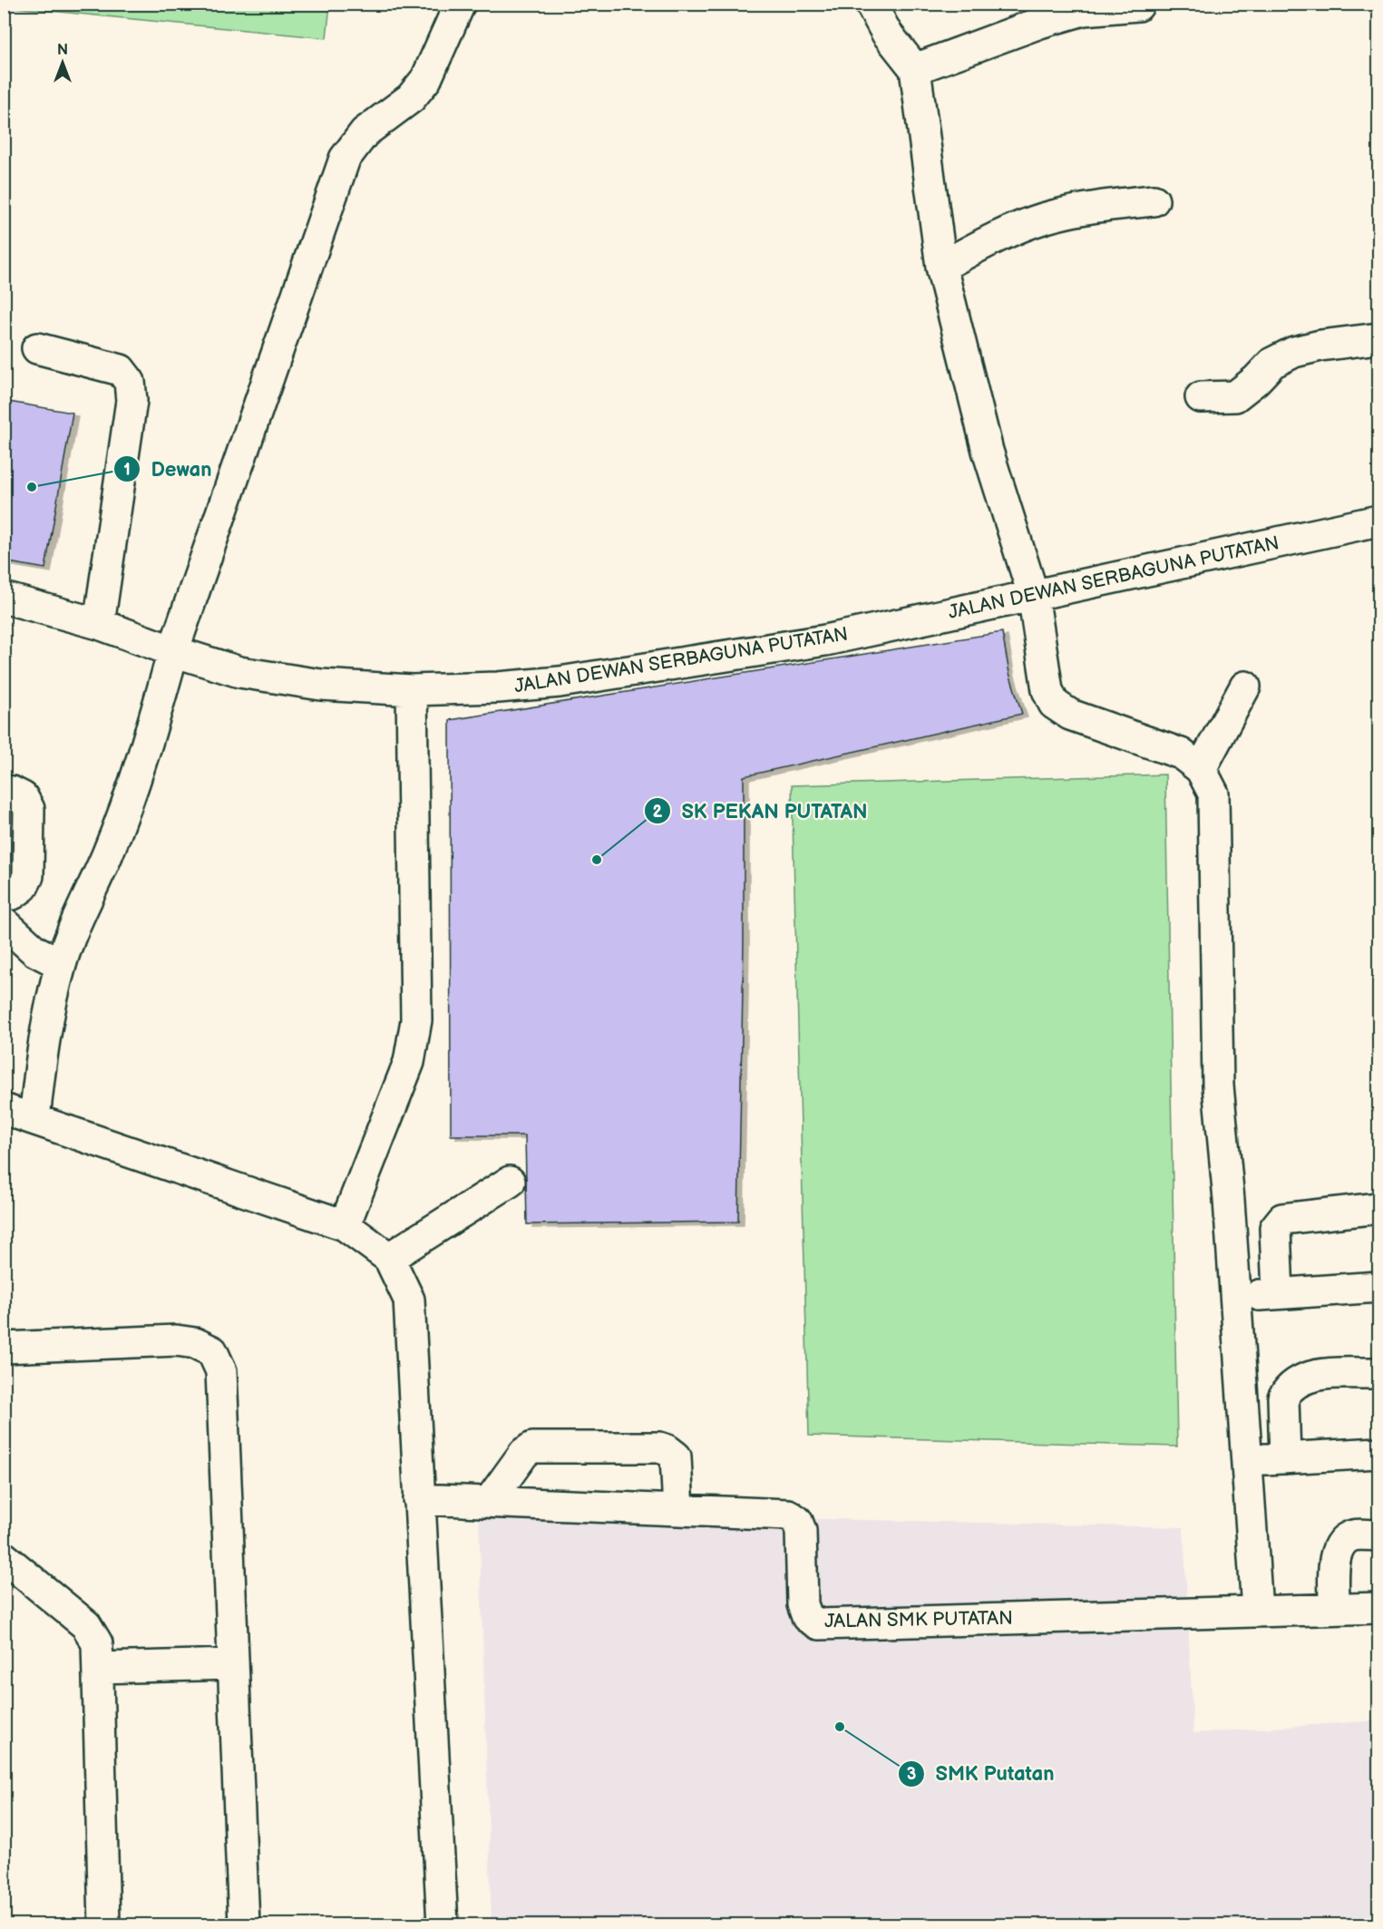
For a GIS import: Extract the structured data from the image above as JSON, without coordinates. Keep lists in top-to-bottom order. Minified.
{"streets":{"street":["JALAN DEWAN SERBAGUNA PUTATAN","JALAN SMK PUTATAN"]},"places":["Dewan","SK PEKAN PUTATAN","SMK Putatan"],"north":"top"}
